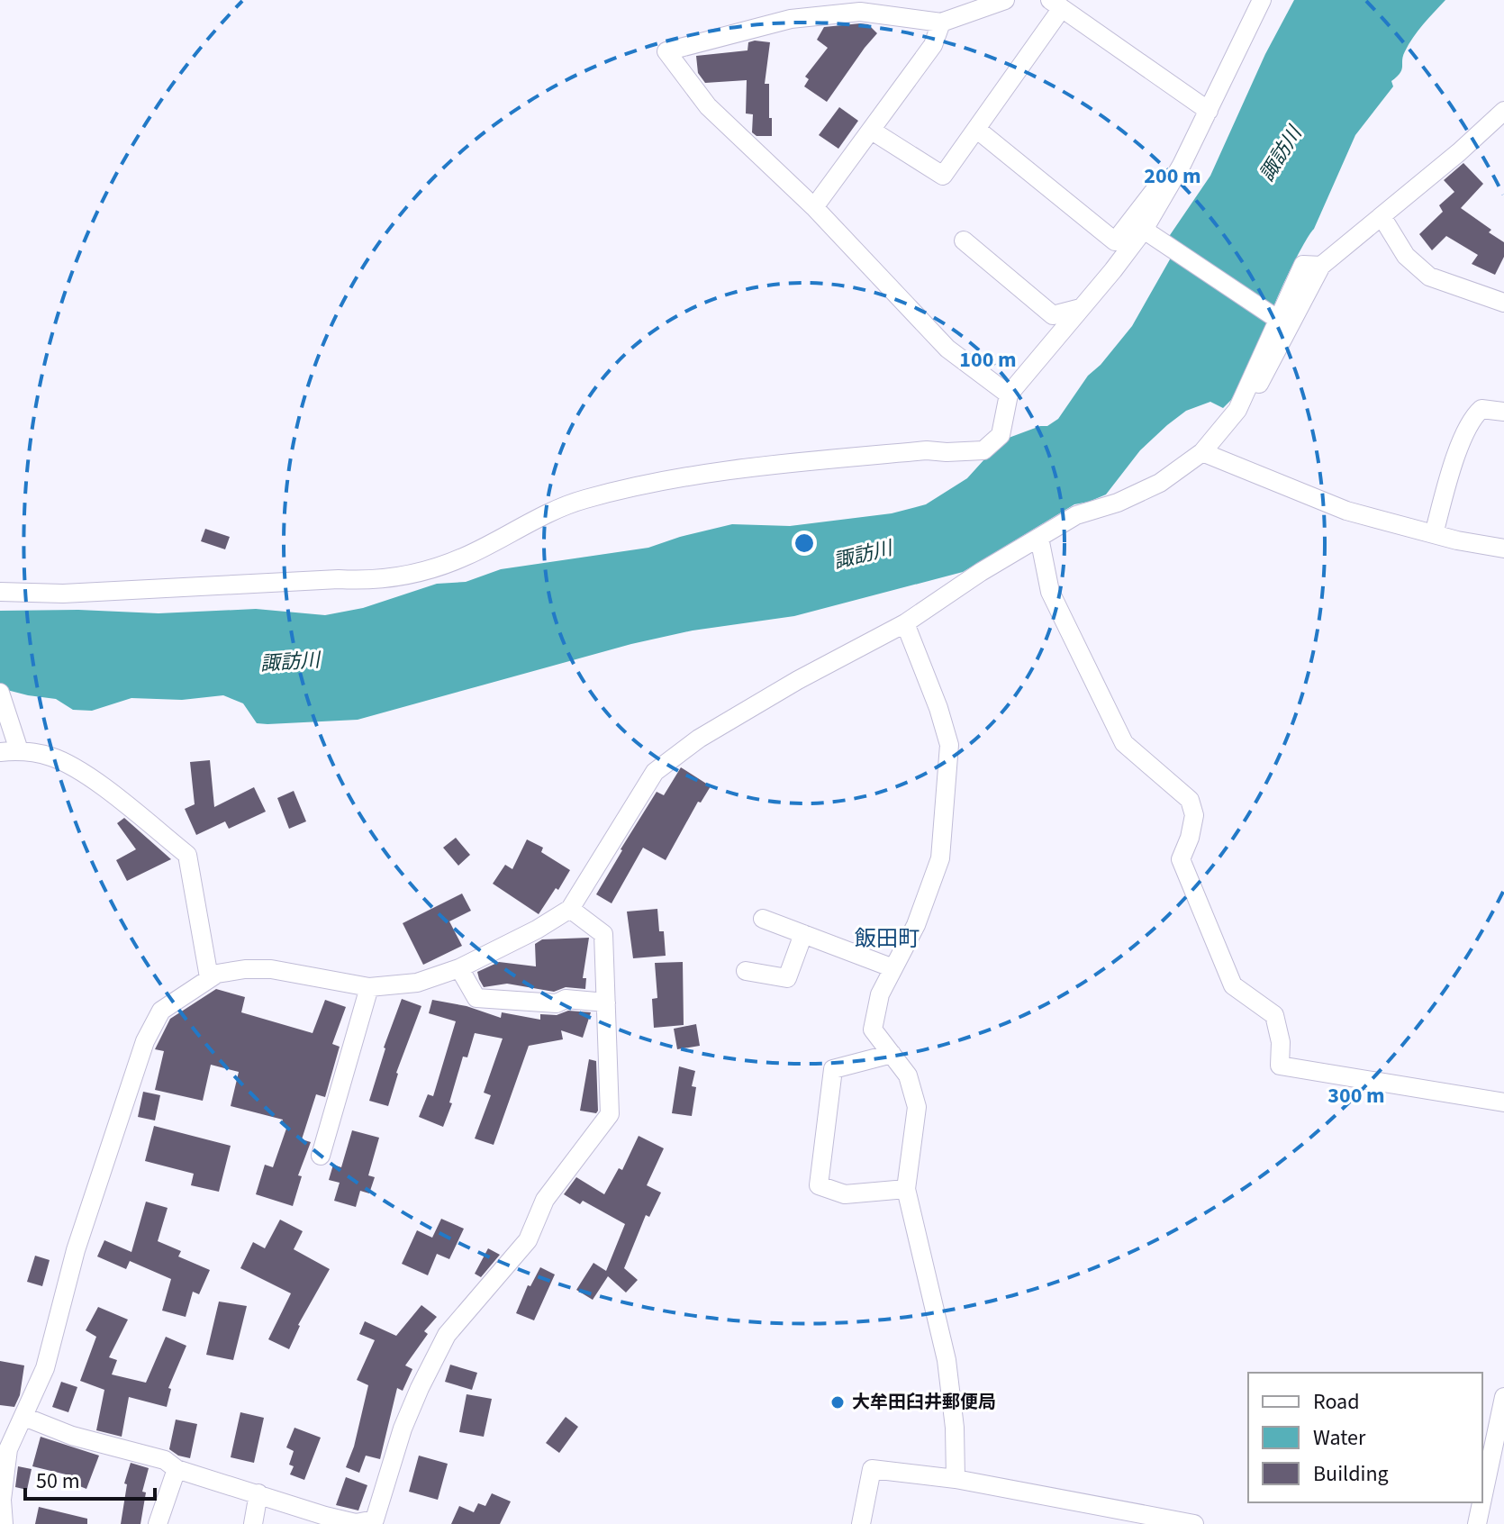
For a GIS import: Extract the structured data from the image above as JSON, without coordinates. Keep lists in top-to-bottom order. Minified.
{"districts":["飯田町"],"water":["諏訪川"],"places":["大牟田臼井郵便局"],"legend":["Road","Water","Building"],"scale_bar":"50 m","rings":["200 m","100 m","300 m"]}
